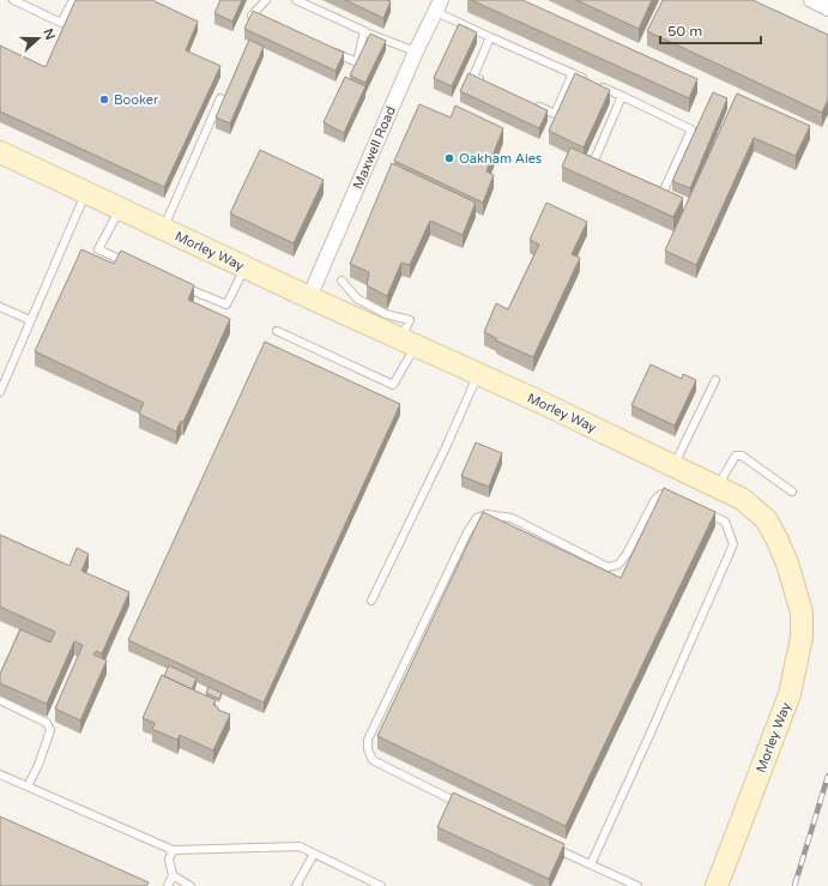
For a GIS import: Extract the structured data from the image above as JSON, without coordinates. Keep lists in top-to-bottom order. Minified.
{"streets":{"street":["Maxwell Road","Morley Way"]},"crossings":[["Maxwell Road","Morley Way"]],"places":["Booker","Oakham Ales"],"scale_bar":"50 m","north":"right"}
